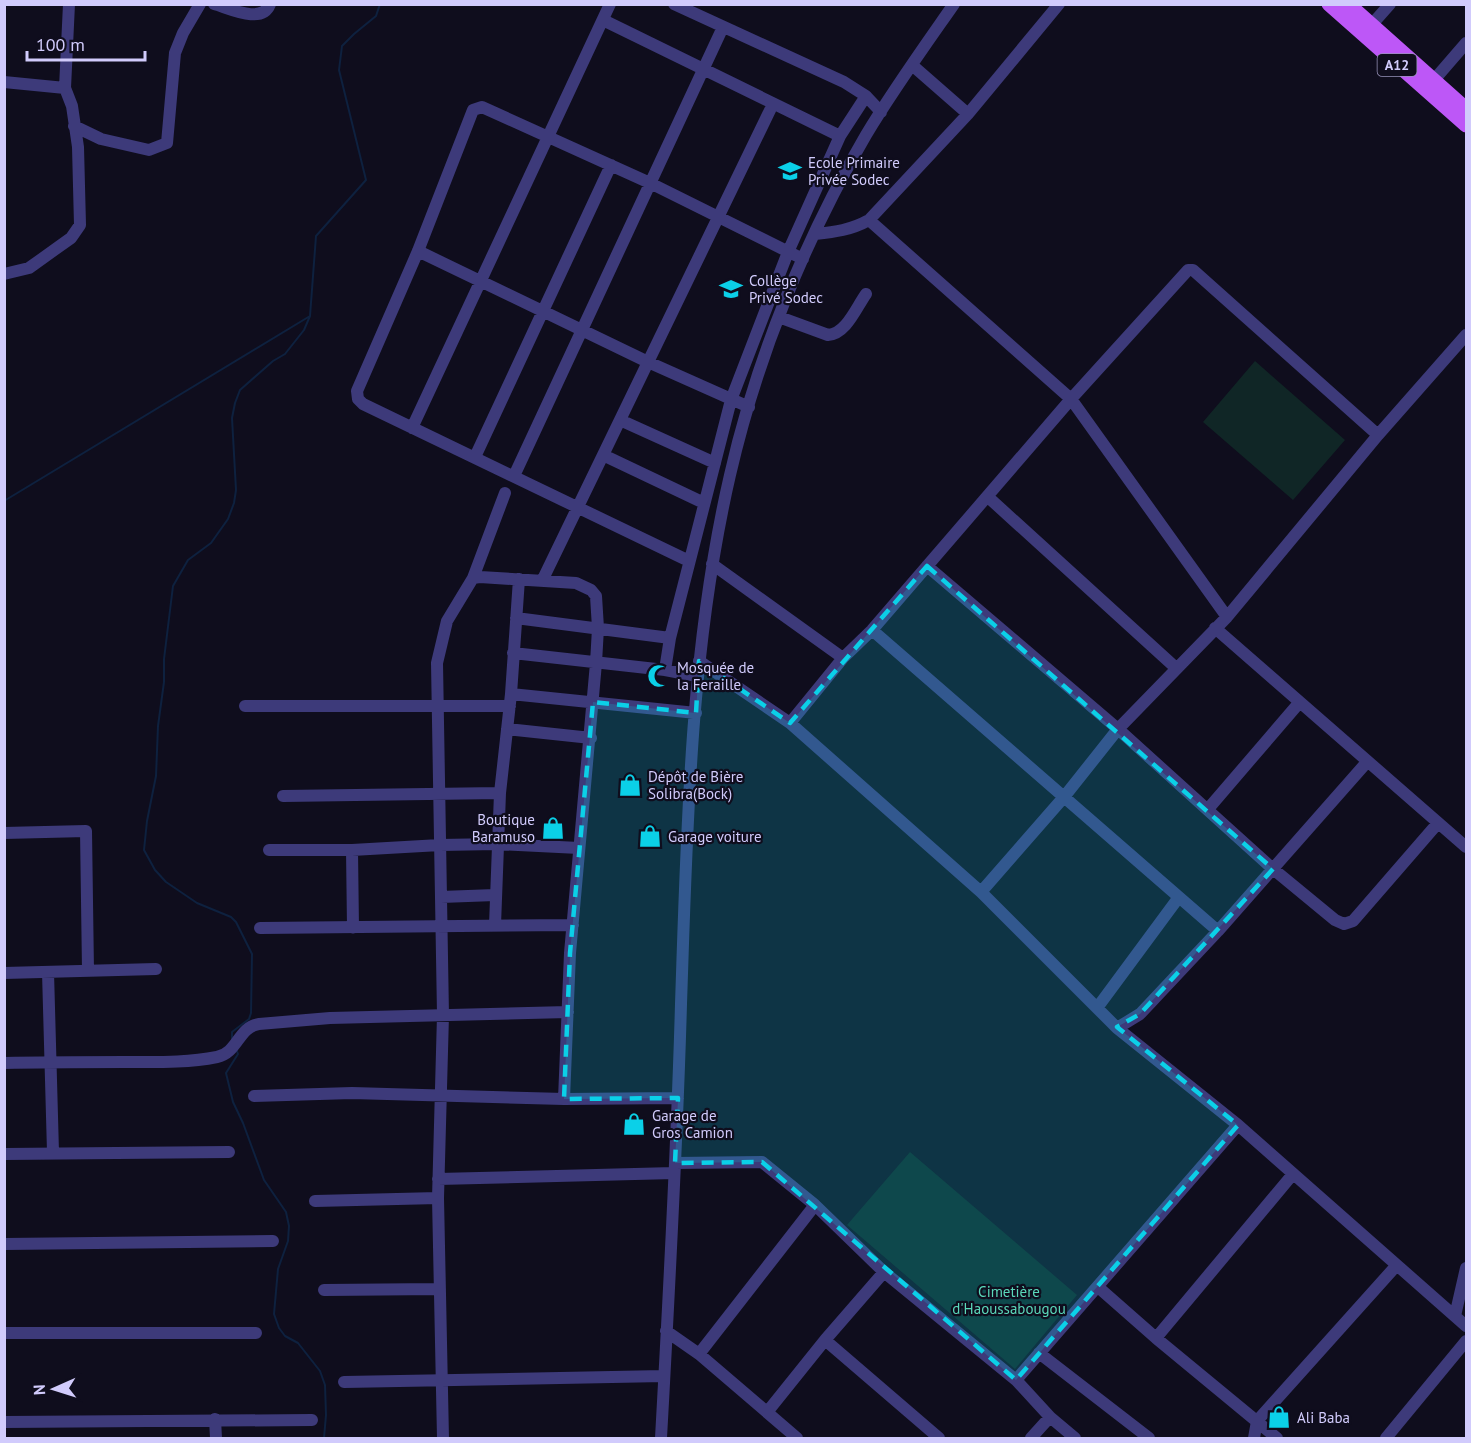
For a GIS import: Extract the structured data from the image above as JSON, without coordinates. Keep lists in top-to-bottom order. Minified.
{"streets":{"main road":["A12"]},"parks":["Cimetière d'Haoussabougou"],"places":{"school or university":["Ecole Primaire Privée Sodec","Collège Privé Sodec"],"mosque":["Mosquée de la Feraille"],"shop":["Dépôt de Bière Solibra(Bock)","Boutique Baramuso","Garage voiture","Garage de Gros Camion","Ali Baba"]},"scale_bar":"100 m","north":"left"}
